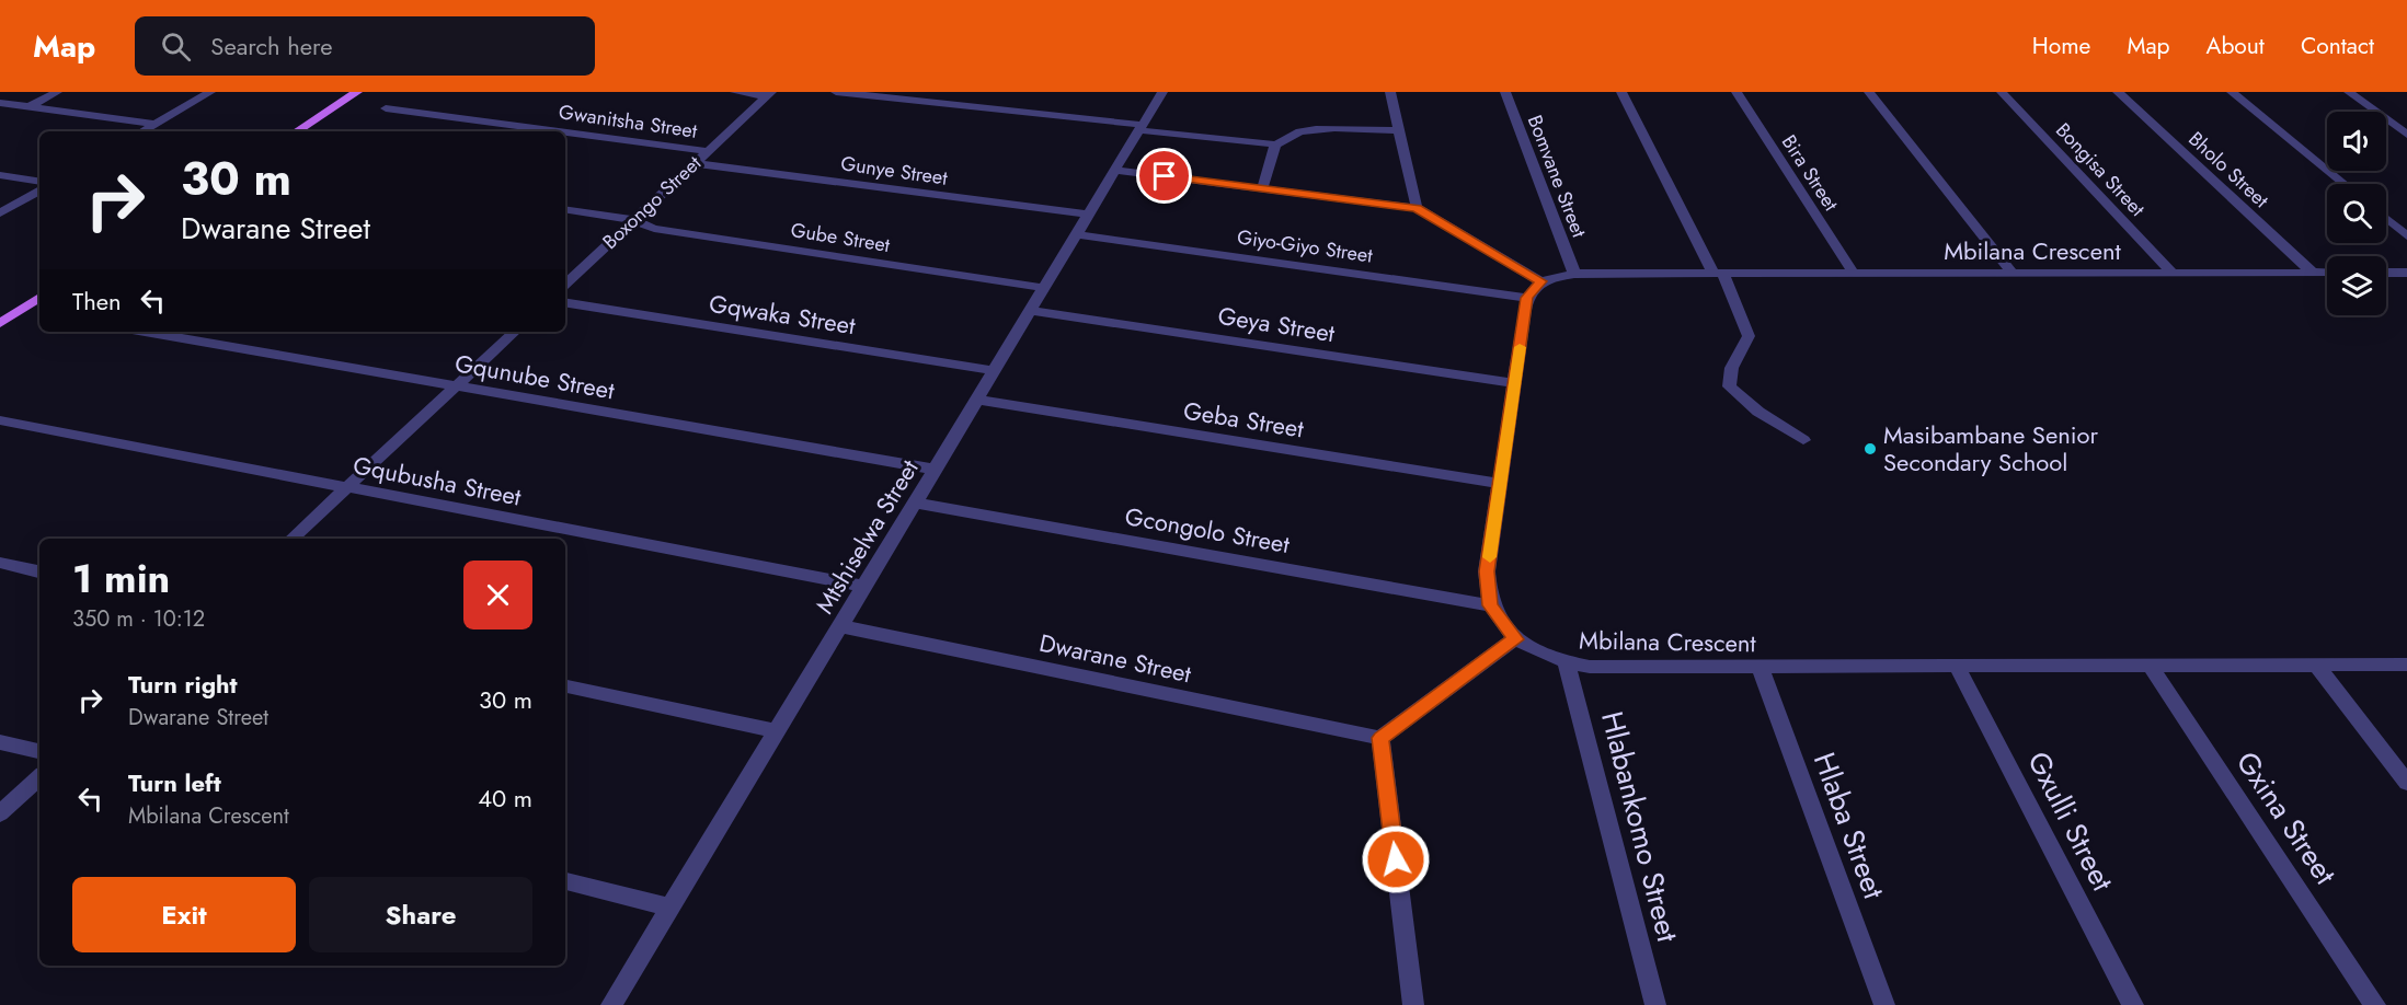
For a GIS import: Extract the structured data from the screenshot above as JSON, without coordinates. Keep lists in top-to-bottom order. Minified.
{"streets":{"street":["Gwanitsha Street","Bongisa Street","Bholo Street","Gunye Street","Bira Street","Bomvane Street","Boxongo Street","Gube Street","Giyo-Giyo Street","Mbilana Crescent","Gqwaka Street","Geya Street","Gqunube Street","Geba Street","Gqubusha Street","Gcongolo Street","Mtshiselwa Street","Dwarane Street","Gxina Street","Gxulli Street","Hlaba Street","Hlabankomo Street"]},"crossings":[["Gwanitsha Street","Boxongo Street"],["Bongisa Street","Mbilana Crescent"],["Bholo Street","Mbilana Crescent"],["Gunye Street","Boxongo Street"],["Gunye Street","Mtshiselwa Street"],["Bira Street","Mbilana Crescent"],["Bomvane Street","Mbilana Crescent"],["Boxongo Street","Gube Street"],["Gube Street","Mtshiselwa Street"],["Giyo-Giyo Street","Mtshiselwa Street"],["Mbilana Crescent","Gcongolo Street"],["Mbilana Crescent","Gxina Street"],["Mbilana Crescent","Gxulli Street"],["Mbilana Crescent","Hlaba Street"],["Mbilana Crescent","Hlabankomo Street"],["Gqwaka Street","Mtshiselwa Street"],["Geya Street","Mtshiselwa Street"],["Gqunube Street","Mtshiselwa Street"],["Geba Street","Mtshiselwa Street"],["Gqubusha Street","Mtshiselwa Street"],["Gcongolo Street","Mtshiselwa Street"],["Mtshiselwa Street","Dwarane Street"]],"places":["Masibambane Senior Secondary School"],"page":{"header":"Map","search":"Search here","nav":["Home","Map","About","Contact"],"turn":["30 m","Dwarane Street"],"then":"Then","heading":["1 min","350 m · 10:12"],"list":[{"name":"Turn right","note":"Dwarane Street","value":"30 m"},{"name":"Turn left","note":"Mbilana Crescent","value":"40 m"}],"buttons":["Exit","Share"]}}
